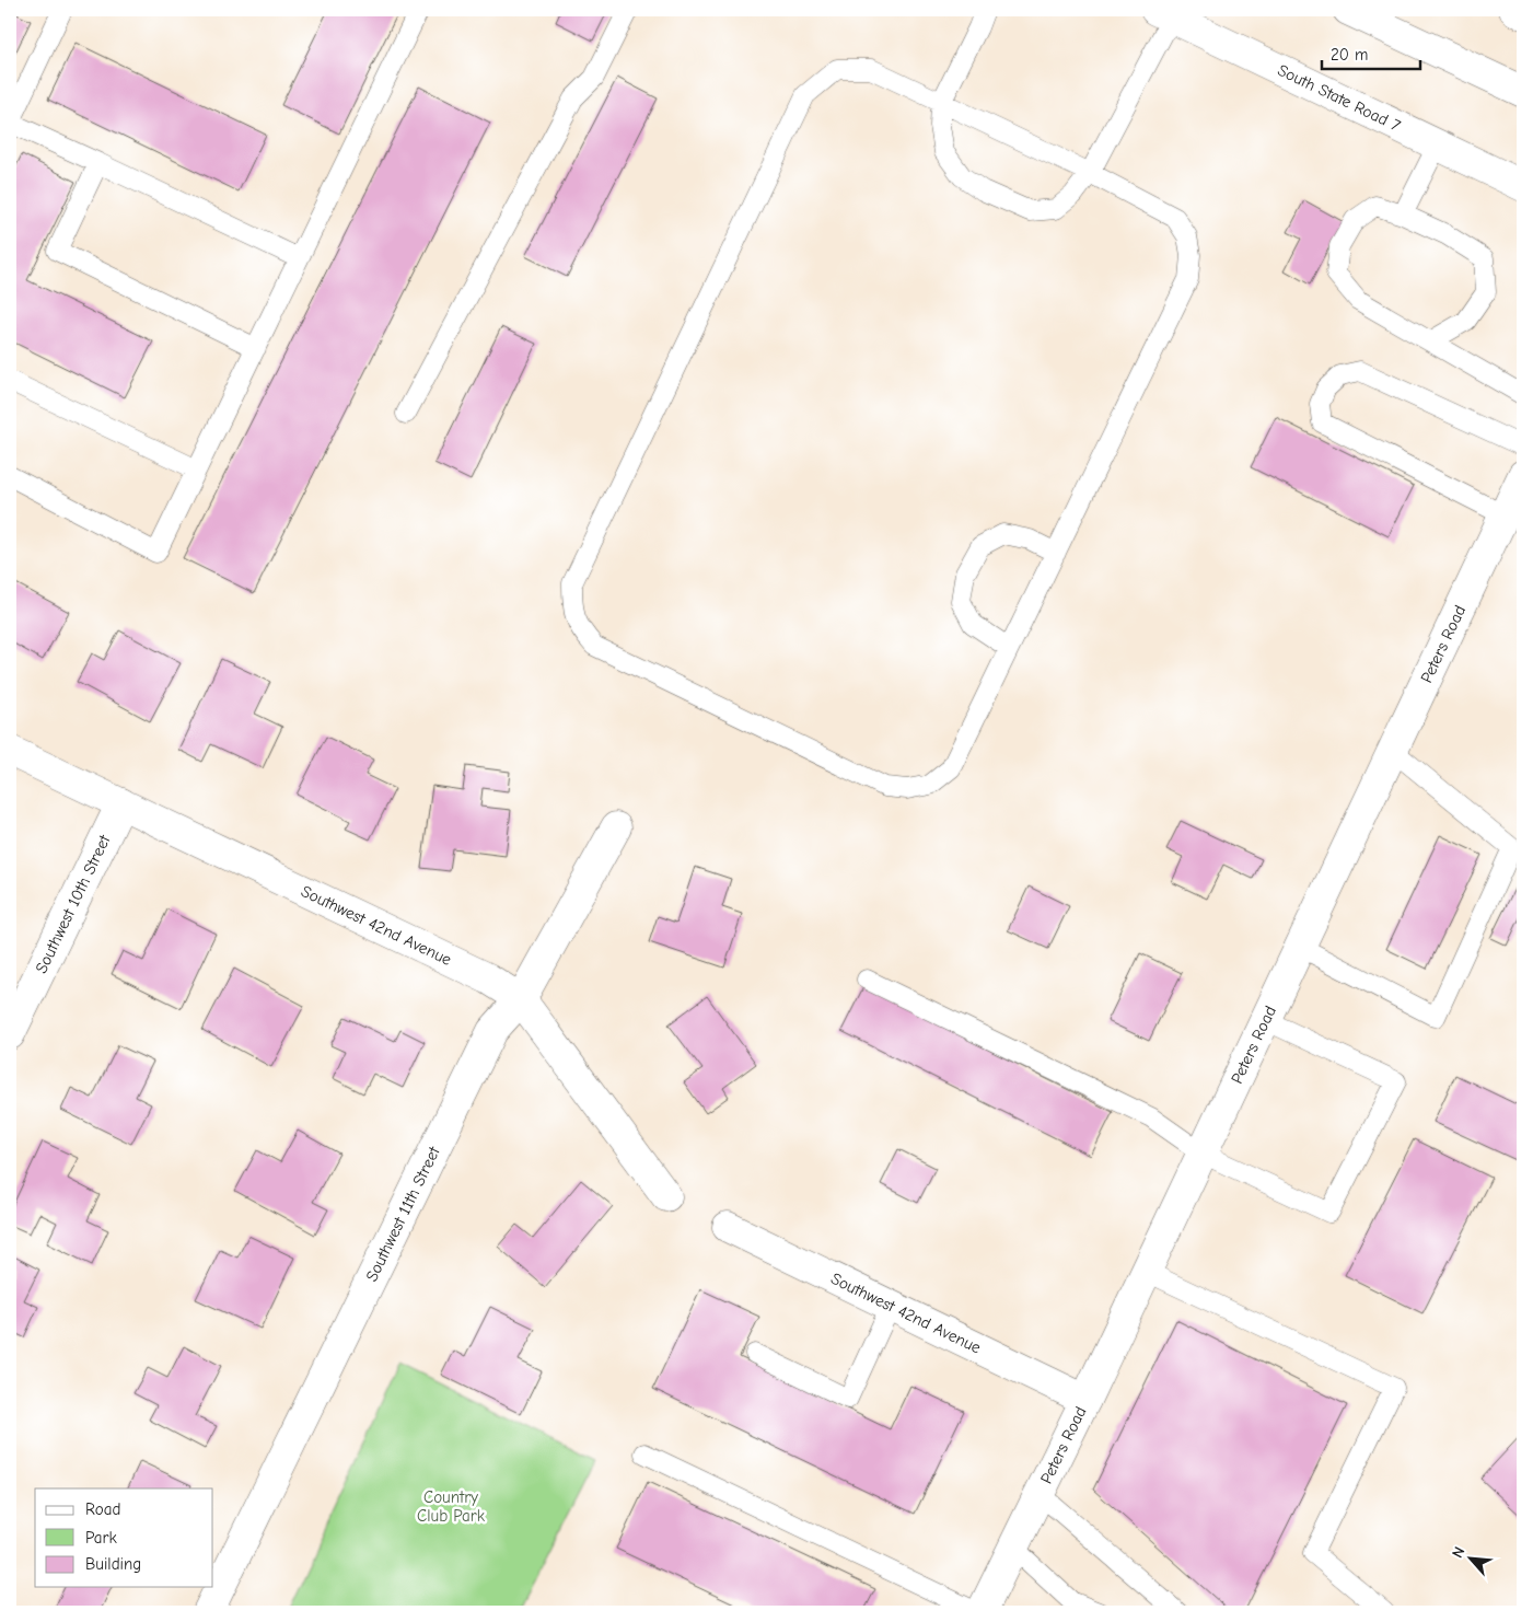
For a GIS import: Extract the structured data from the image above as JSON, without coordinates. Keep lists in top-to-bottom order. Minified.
{"streets":{"street":["South State Road 7","Peters Road","Southwest 10th Street","Southwest 42nd Avenue","Southwest 11th Street"]},"crossings":[["Peters Road","Southwest 42nd Avenue"],["Southwest 10th Street","Southwest 42nd Avenue"],["Southwest 42nd Avenue","Southwest 11th Street"]],"parks":["Country Club Park"],"legend":["Road","Park","Building"],"scale_bar":"20 m","north":"top left"}
